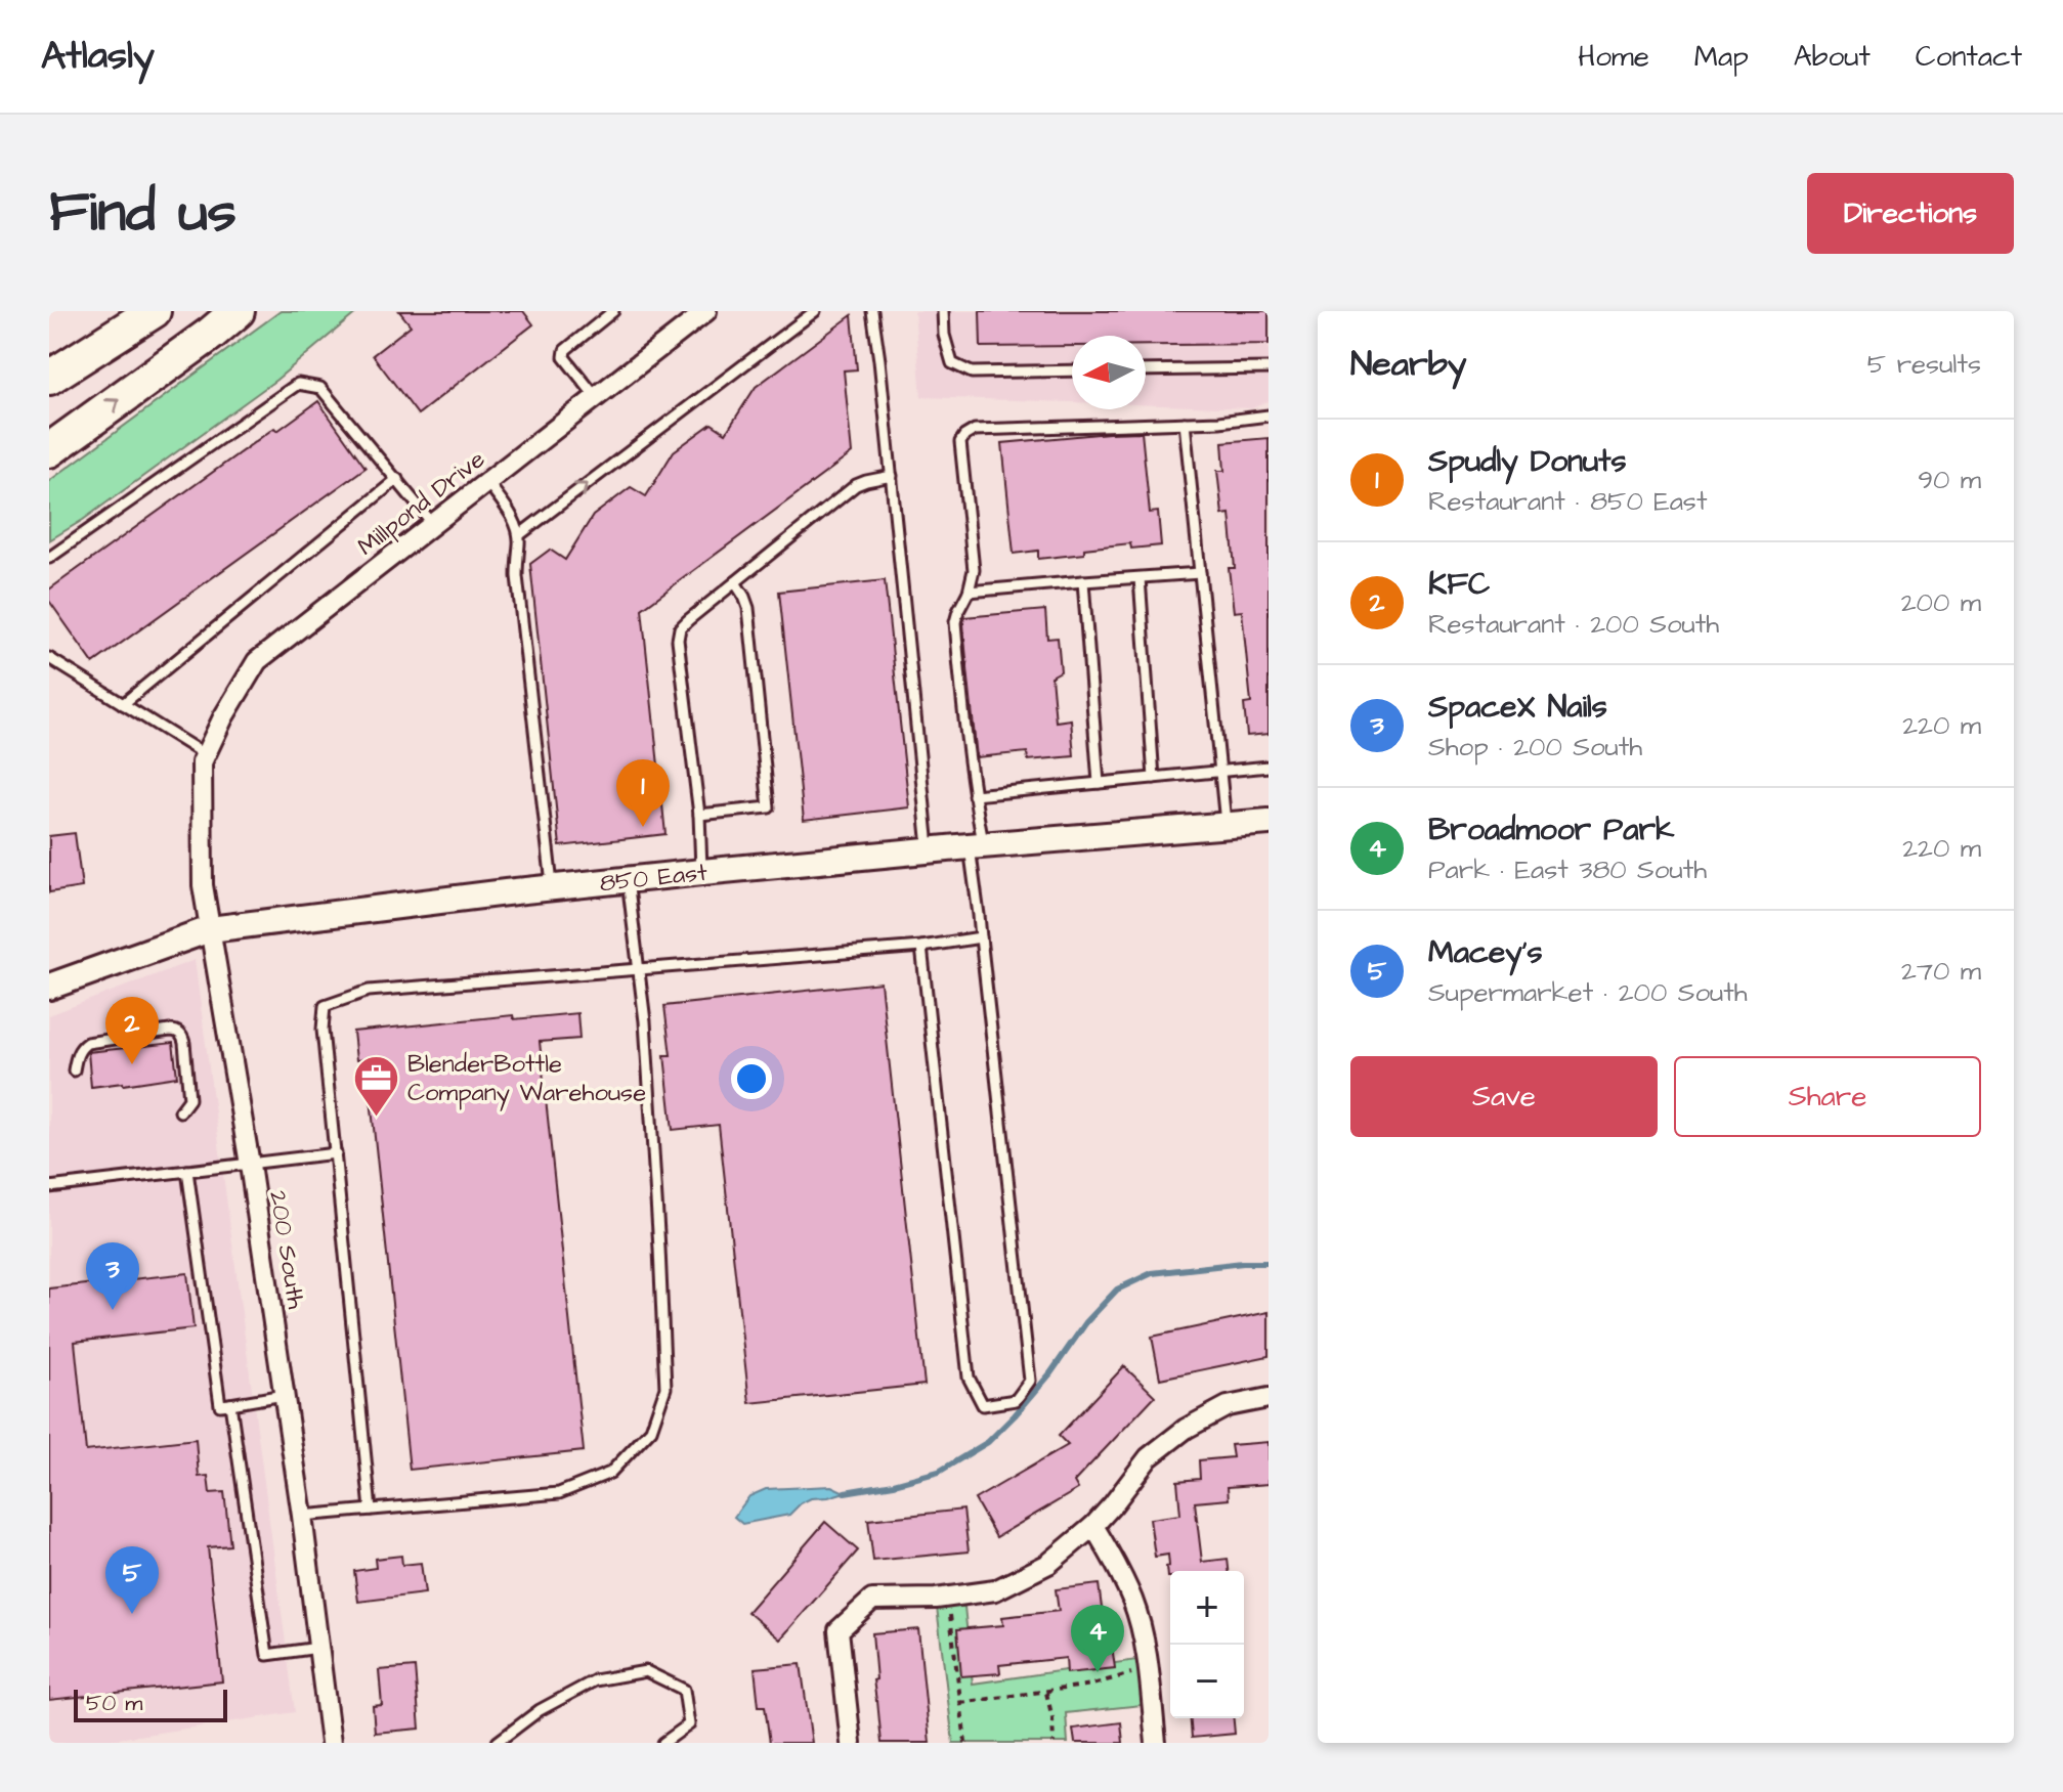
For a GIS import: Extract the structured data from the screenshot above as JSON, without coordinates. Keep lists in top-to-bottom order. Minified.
{"streets":{"main road":["850 East"],"street":["Millpond Drive","200 South"]},"crossings":[["Millpond Drive","200 South"],["850 East","200 South"]],"places":{"office":["BlenderBottle Company Warehouse"]},"scale_bar":"50 m","north":"left","page":{"header":"Atlasly","nav":["Home","Map","About","Contact"],"title":"Find us","buttons":["Directions",["Save","Share"]],"heading":["Nearby","5 results"],"list":[{"mark":"1","name":"Spudly Donuts","note":"Restaurant · 850 East","value":"90 m"},{"mark":"2","name":"KFC","note":"Restaurant · 200 South","value":"200 m"},{"mark":"3","name":"SpaceX Nails","note":"Shop · 200 South","value":"220 m"},{"mark":"4","name":"Broadmoor Park","note":"Park · East 380 South","value":"220 m"},{"mark":"5","name":"Macey's","note":"Supermarket · 200 South","value":"270 m"}],"pins":["1","2","3","5","4"],"map_buttons":["+","−"],"scale":"50 m"}}
